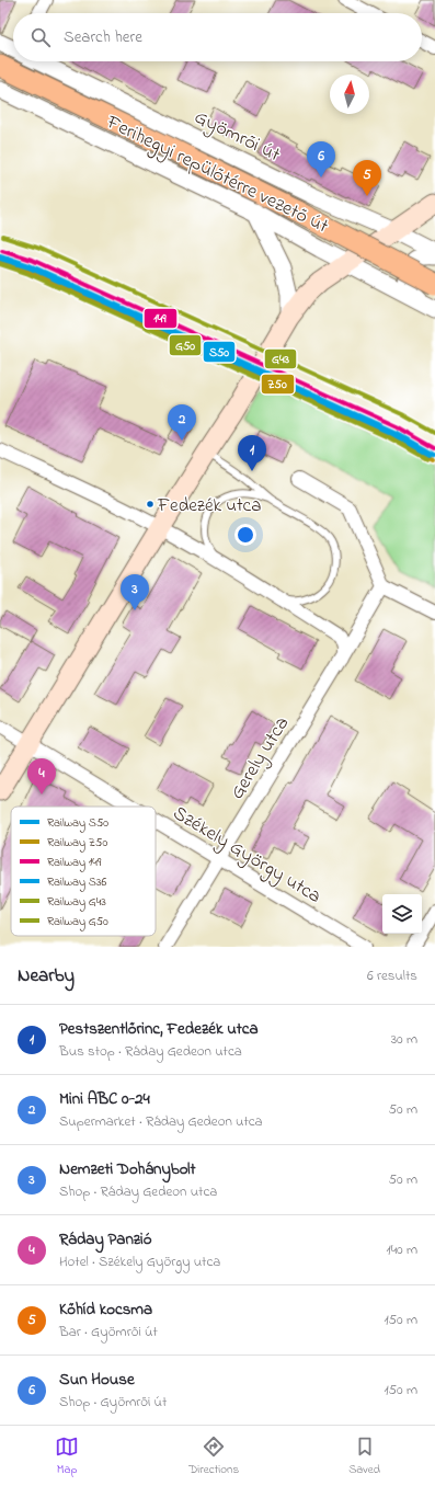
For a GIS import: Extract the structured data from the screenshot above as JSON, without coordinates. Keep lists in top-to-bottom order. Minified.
{"streets":{"main road":["Ferihegyi repülőtérre vezető út"],"street":["Gyömrői út","Gerely utca","Székely György utca"]},"crossings":[["Gerely utca","Székely György utca"]],"places":["Fedezék utca"],"lines":["rail line G43","rail line 149","rail line S50","rail line S36","rail line Z50","rail line G50"],"legend":["Railway S50","Railway Z50","Railway 149","Railway S36","Railway G43","Railway G50"],"north":"top","page":{"search":"Search here","pins":["6","5","2","1","3","4"],"heading":["Nearby","6 results"],"list":[{"mark":"1","name":"Pestszentlőrinc, Fedezék utca","note":"Bus stop · Ráday Gedeon utca","value":"30 m"},{"mark":"2","name":"Mini ABC 0-24","note":"Supermarket · Ráday Gedeon utca","value":"50 m"},{"mark":"3","name":"Nemzeti Dohánybolt","note":"Shop · Ráday Gedeon utca","value":"50 m"},{"mark":"4","name":"Ráday Panzió","note":"Hotel · Székely György utca","value":"140 m"},{"mark":"5","name":"Kőhíd kocsma","note":"Bar · Gyömrői út","value":"150 m"},{"mark":"6","name":"Sun House","note":"Shop · Gyömrői út","value":"150 m"}],"nav":["Map","Directions","Saved"]}}
